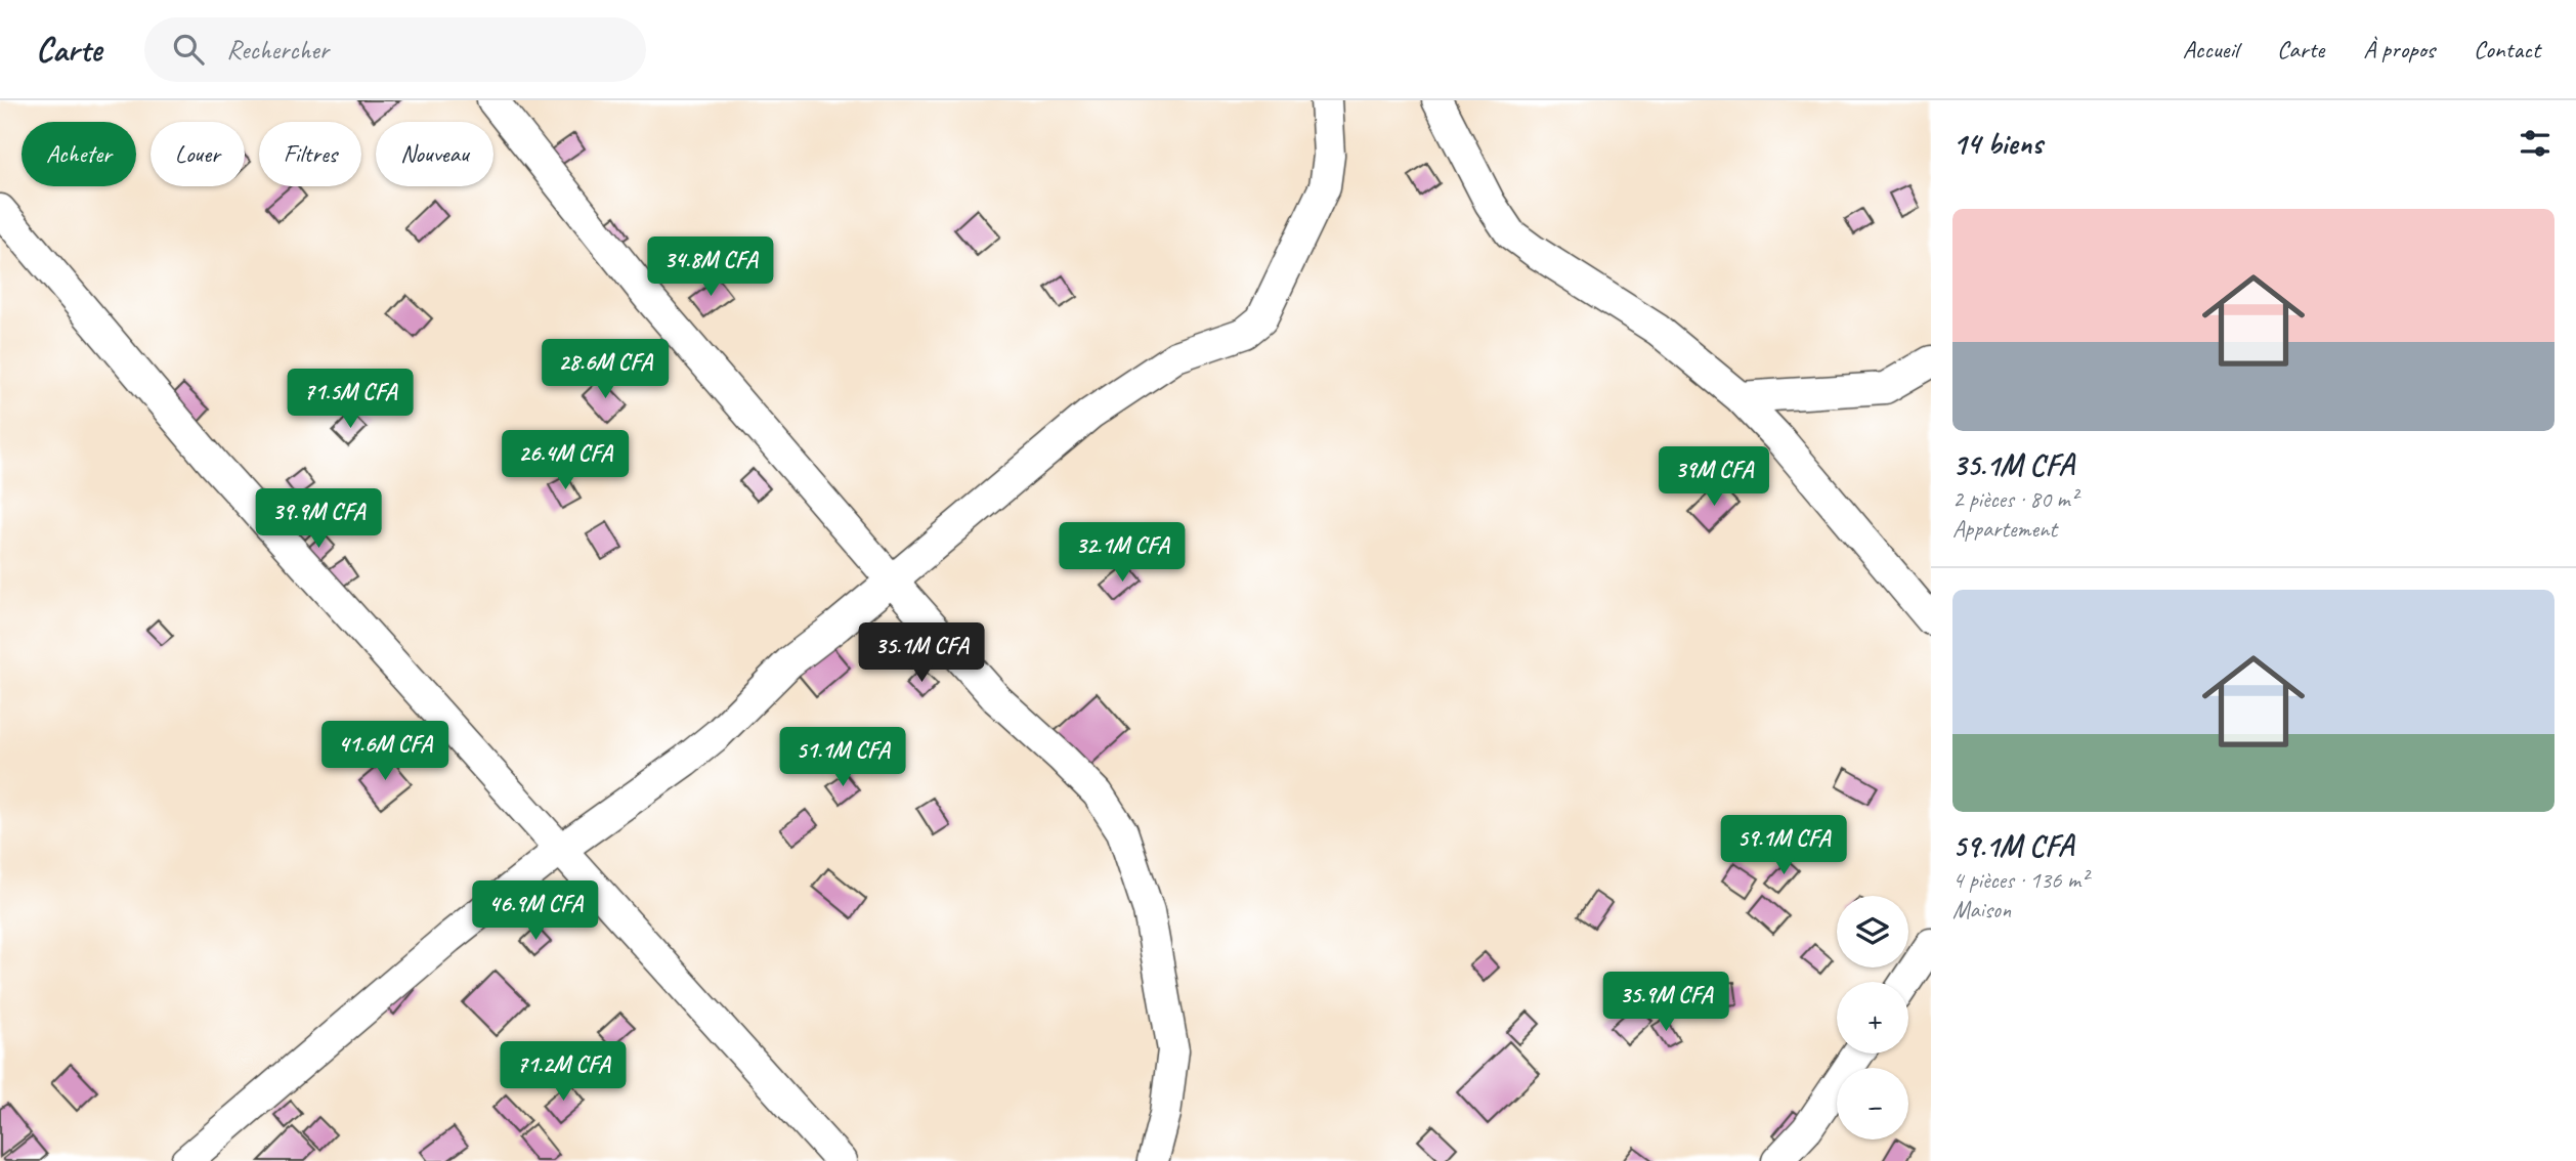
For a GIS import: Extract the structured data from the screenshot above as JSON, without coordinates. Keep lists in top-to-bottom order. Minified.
{"page":{"header":"Carte","search":"Rechercher","nav":["Accueil","Carte","À propos","Contact"],"heading":"14 biens","chip":["Acheter","Louer","Filtres","Nouveau"],"list":[{"name":"35.1M CFA","note":"2 pièces · 80 m² · Appartement"},{"name":"59.1M CFA","note":"4 pièces · 136 m² · Maison"}],"price":["34.8M CFA","28.6M CFA","71.5M CFA","26.4M CFA","39M CFA","39.9M CFA","32.1M CFA","35.1M CFA","41.6M CFA","51.1M CFA","59.1M CFA","46.9M CFA","35.9M CFA","71.2M CFA"],"map_buttons":["+","−"]}}
